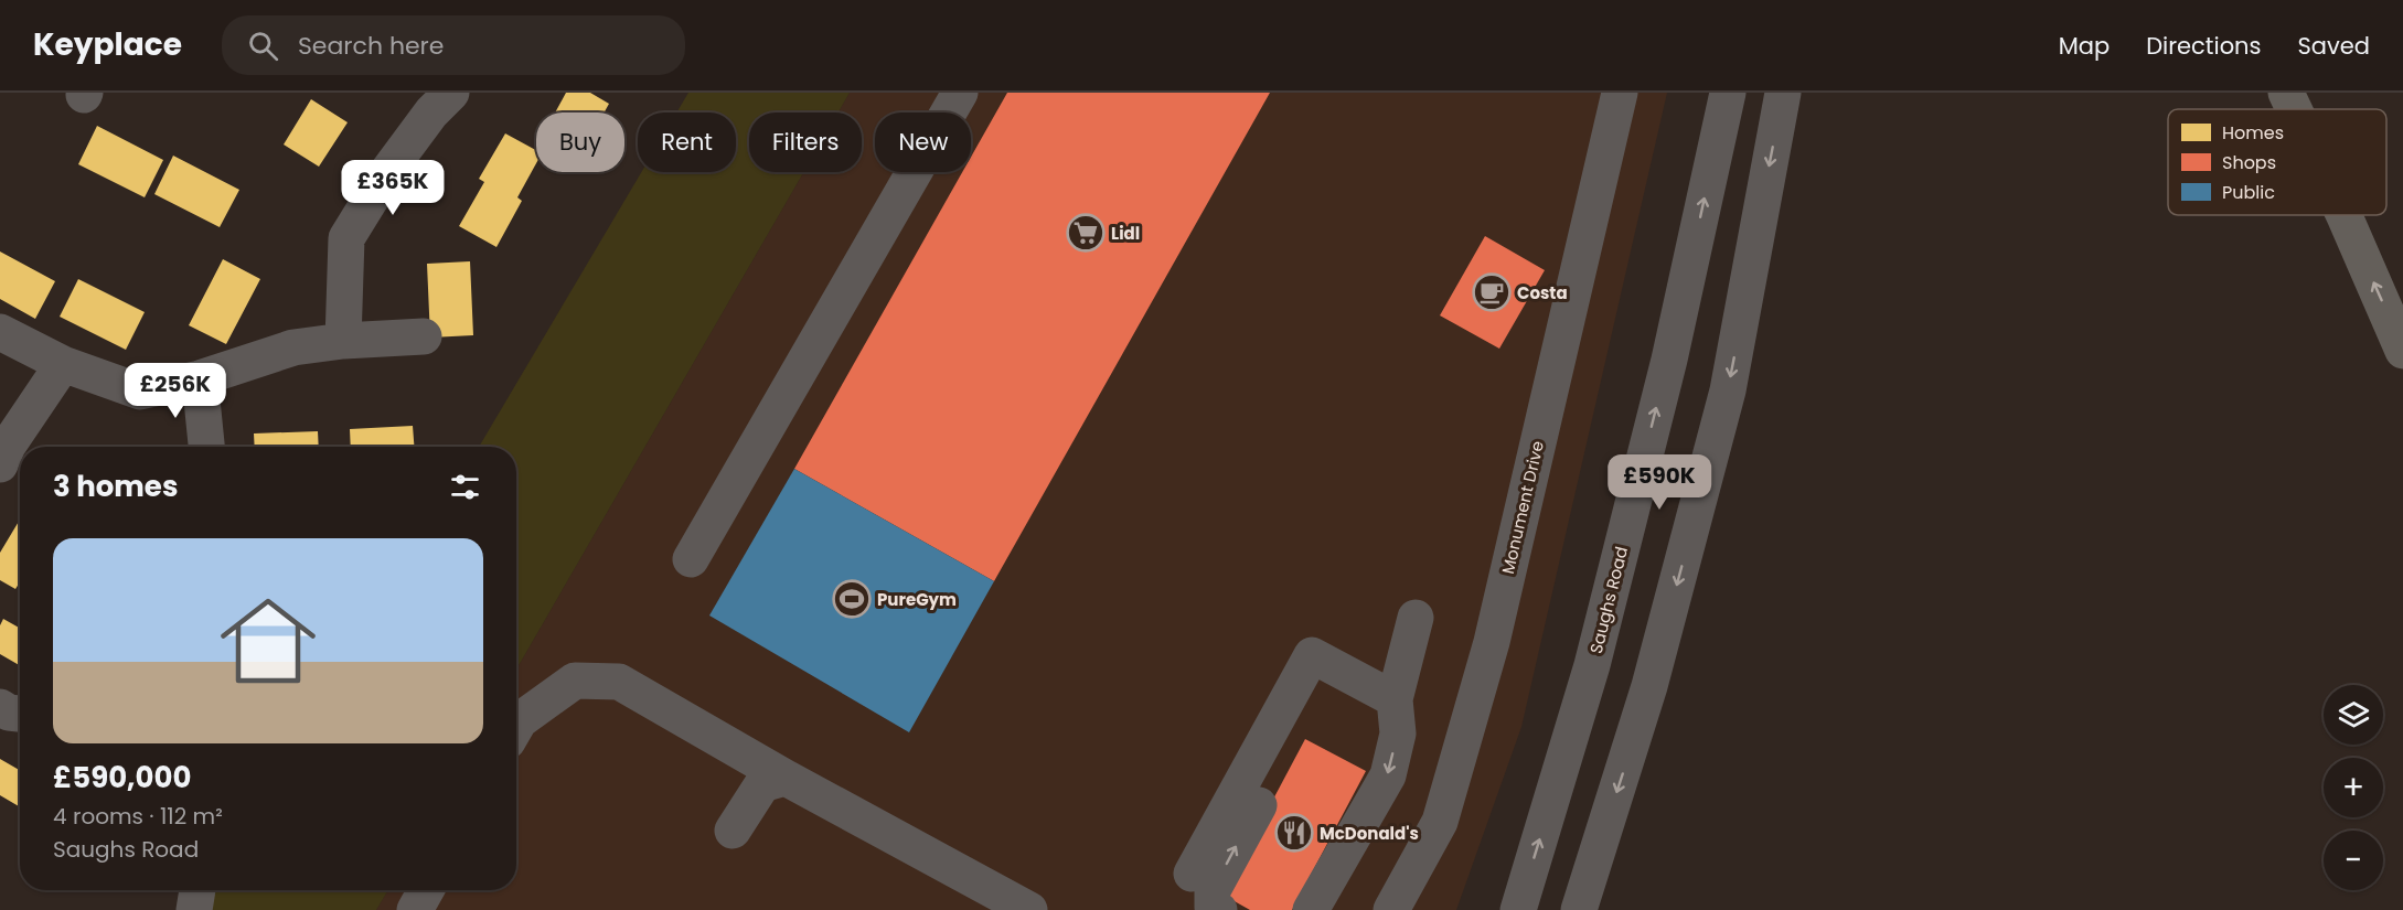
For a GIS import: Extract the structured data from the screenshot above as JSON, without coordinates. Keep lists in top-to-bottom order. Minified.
{"streets":{"street":["Monument Drive","Saughs Road"]},"places":{"supermarket":["Lidl"],"cafe":["Costa"],"sports":["PureGym"],"restaurant":["McDonald's"]},"legend":["Homes","Shops","Public"],"page":{"header":"Keyplace","search":"Search here","nav":["Map","Directions","Saved"],"chip":["Buy","Rent","Filters","New"],"price":["£365K","£256K","£590K"],"heading":"3 homes","list":[{"name":"£590,000","note":"4 rooms · 112 m² · Saughs Road"}],"map_buttons":["+","−"]}}
